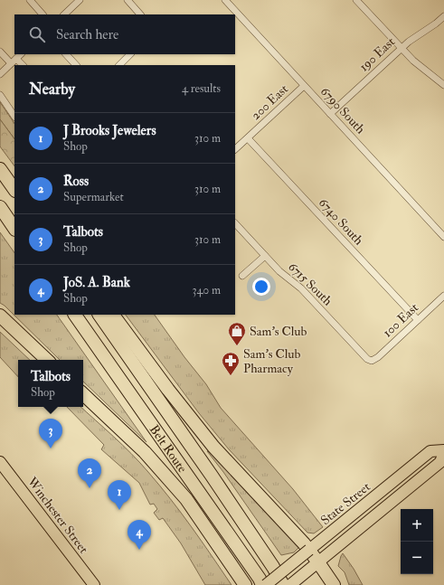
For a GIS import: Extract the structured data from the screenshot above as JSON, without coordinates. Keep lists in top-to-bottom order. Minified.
{"streets":{"highway":["Belt Route"],"main road":["State Street","Winchester Street"],"street":["190 East","200 East","6790 South","6740 South","6715 South","100 East"]},"crossings":[["190 East","6790 South"],["200 East","6790 South"],["200 East","6740 South"],["6740 South","100 East"],["6715 South","100 East"]],"places":{"shop":["Sam's Club"],"pharmacy":["Sam's Club Pharmacy"]},"page":{"search":"Search here","heading":["Nearby","4 results"],"list":[{"mark":"1","name":"J Brooks Jewelers","note":"Shop","value":"310 m"},{"mark":"2","name":"Ross","note":"Supermarket","value":"310 m"},{"mark":"3","name":"Talbots","note":"Shop","value":"310 m"},{"mark":"4","name":"JoS. A. Bank","note":"Shop","value":"340 m"}],"popup":["Talbots","Shop"],"pins":["3","2","1","4"],"map_buttons":["+","−"]}}
